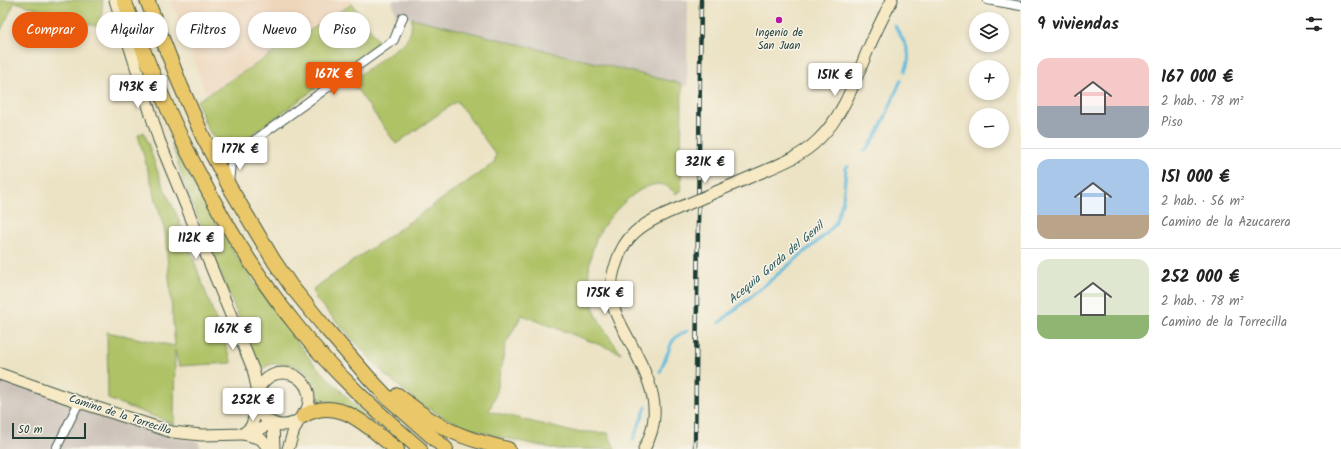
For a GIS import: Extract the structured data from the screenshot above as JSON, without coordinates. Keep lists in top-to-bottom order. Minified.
{"streets":{"street":["Camino de la Torrecilla"]},"water":["Acequia Gorda del Genil"],"places":["Ingenio de San Juan"],"scale_bar":"50 m","page":{"heading":"9 viviendas","map_buttons":["+","−"],"chip":["Comprar","Alquilar","Filtros","Nuevo","Piso"],"list":[{"name":"167 000 €","note":"2 hab. · 78 m² · Piso"},{"name":"151 000 €","note":"2 hab. · 56 m² · Camino de la Azucarera"},{"name":"252 000 €","note":"2 hab. · 78 m² · Camino de la Torrecilla"}],"price":["167K €","151K €","193K €","177K €","321K €","112K €","175K €","167K €","252K €"],"scale":"50 m"}}
